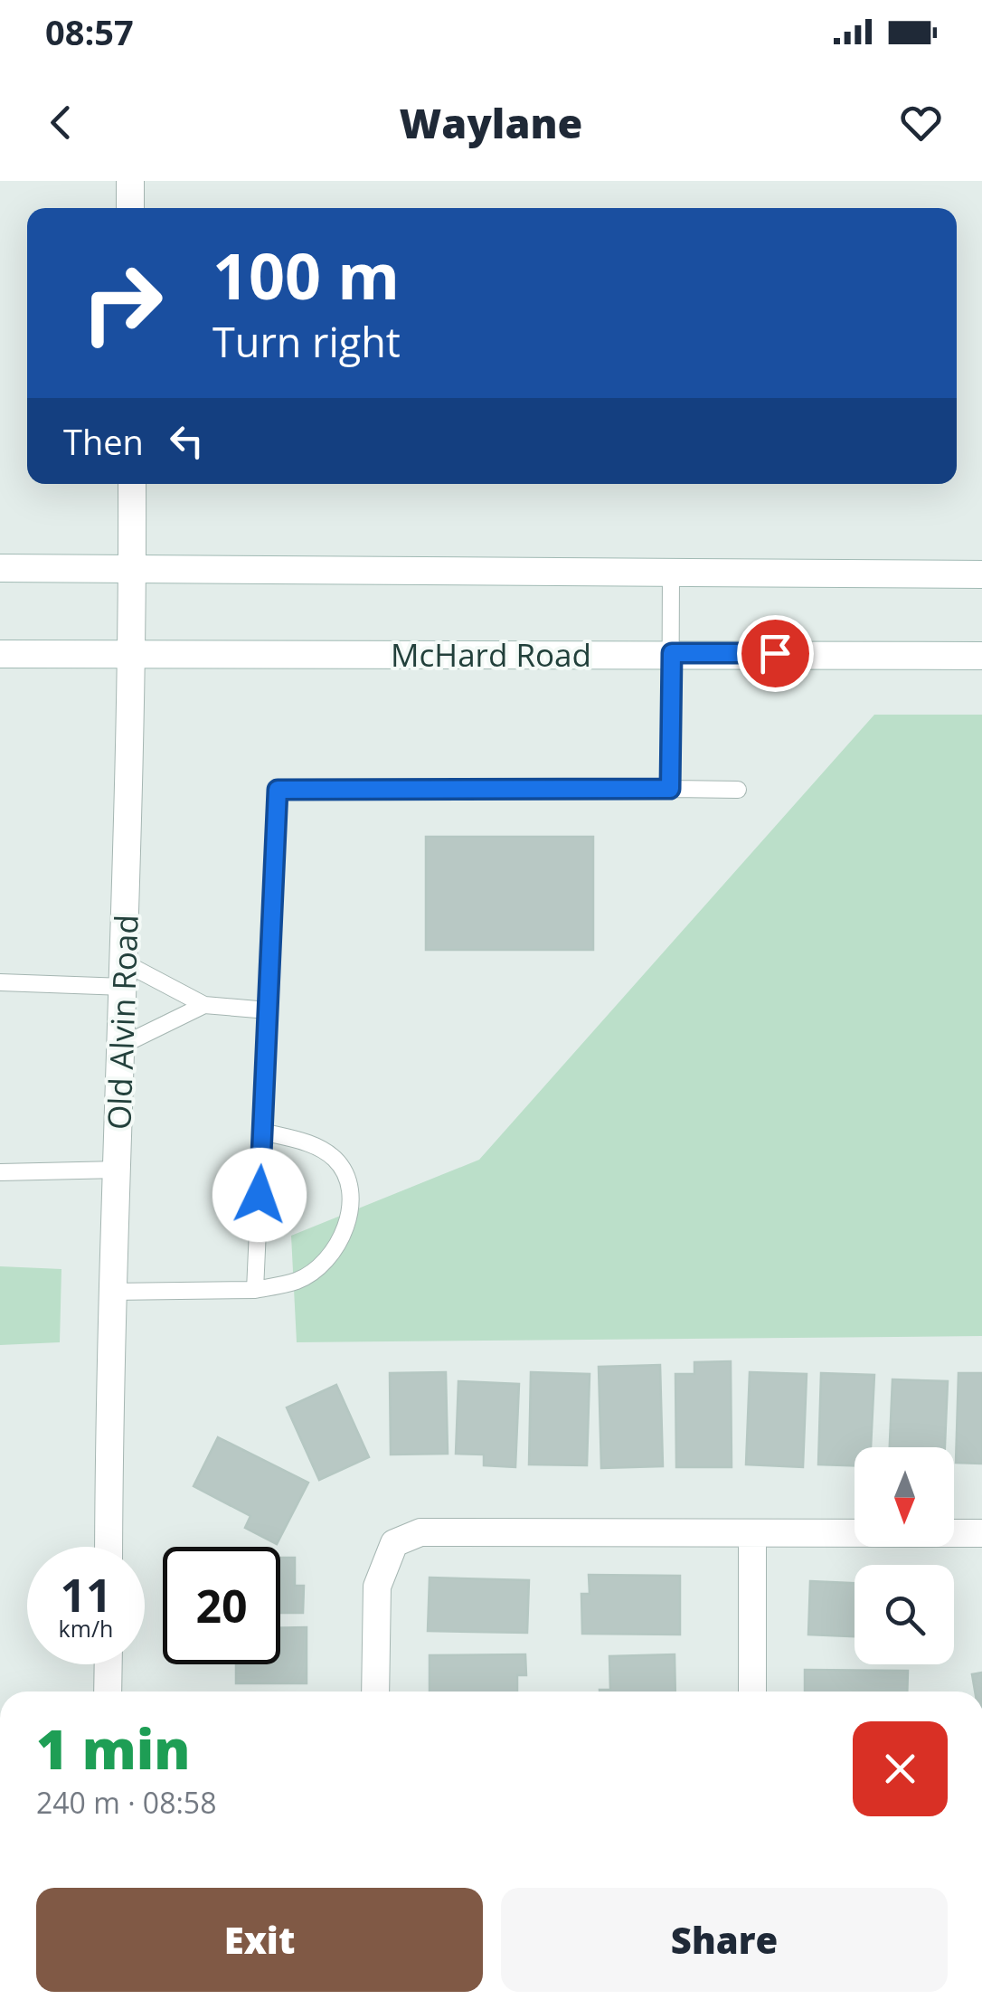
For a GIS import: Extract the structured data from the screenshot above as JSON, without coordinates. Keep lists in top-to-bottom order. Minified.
{"streets":{"street":["McHard Road","Old Alvin Road"]},"crossings":[["McHard Road","Old Alvin Road"]],"north":"bottom","page":{"status":"08:57","header":"Waylane","turn":["100 m","Turn right"],"then":"Then","speed":"11 km/h","limit":"20","heading":["1 min","240 m · 08:58"],"buttons":["Exit","Share"]}}
